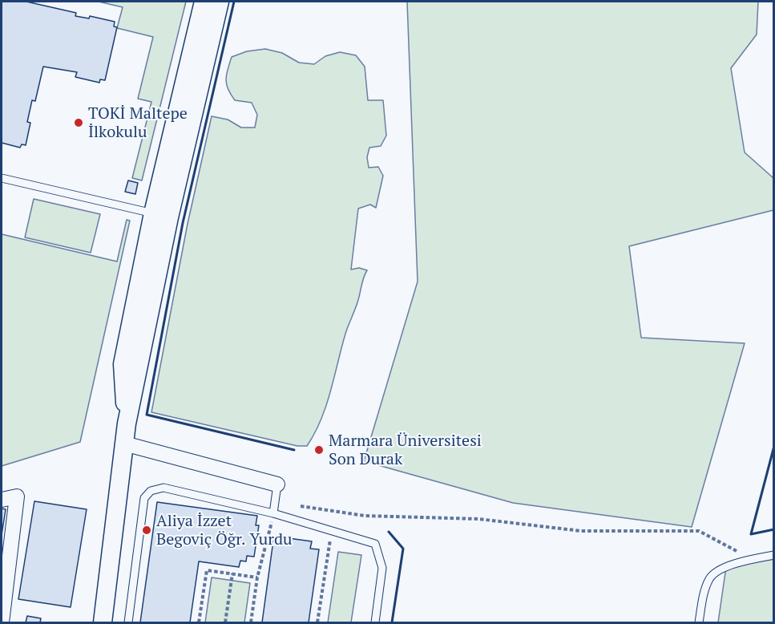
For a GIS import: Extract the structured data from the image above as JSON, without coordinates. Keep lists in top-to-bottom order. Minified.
{"places":["TOKİ Maltepe İlkokulu","Marmara Üniversitesi Son Durak","Aliya İzzet Begoviç Öğr. Yurdu"]}
